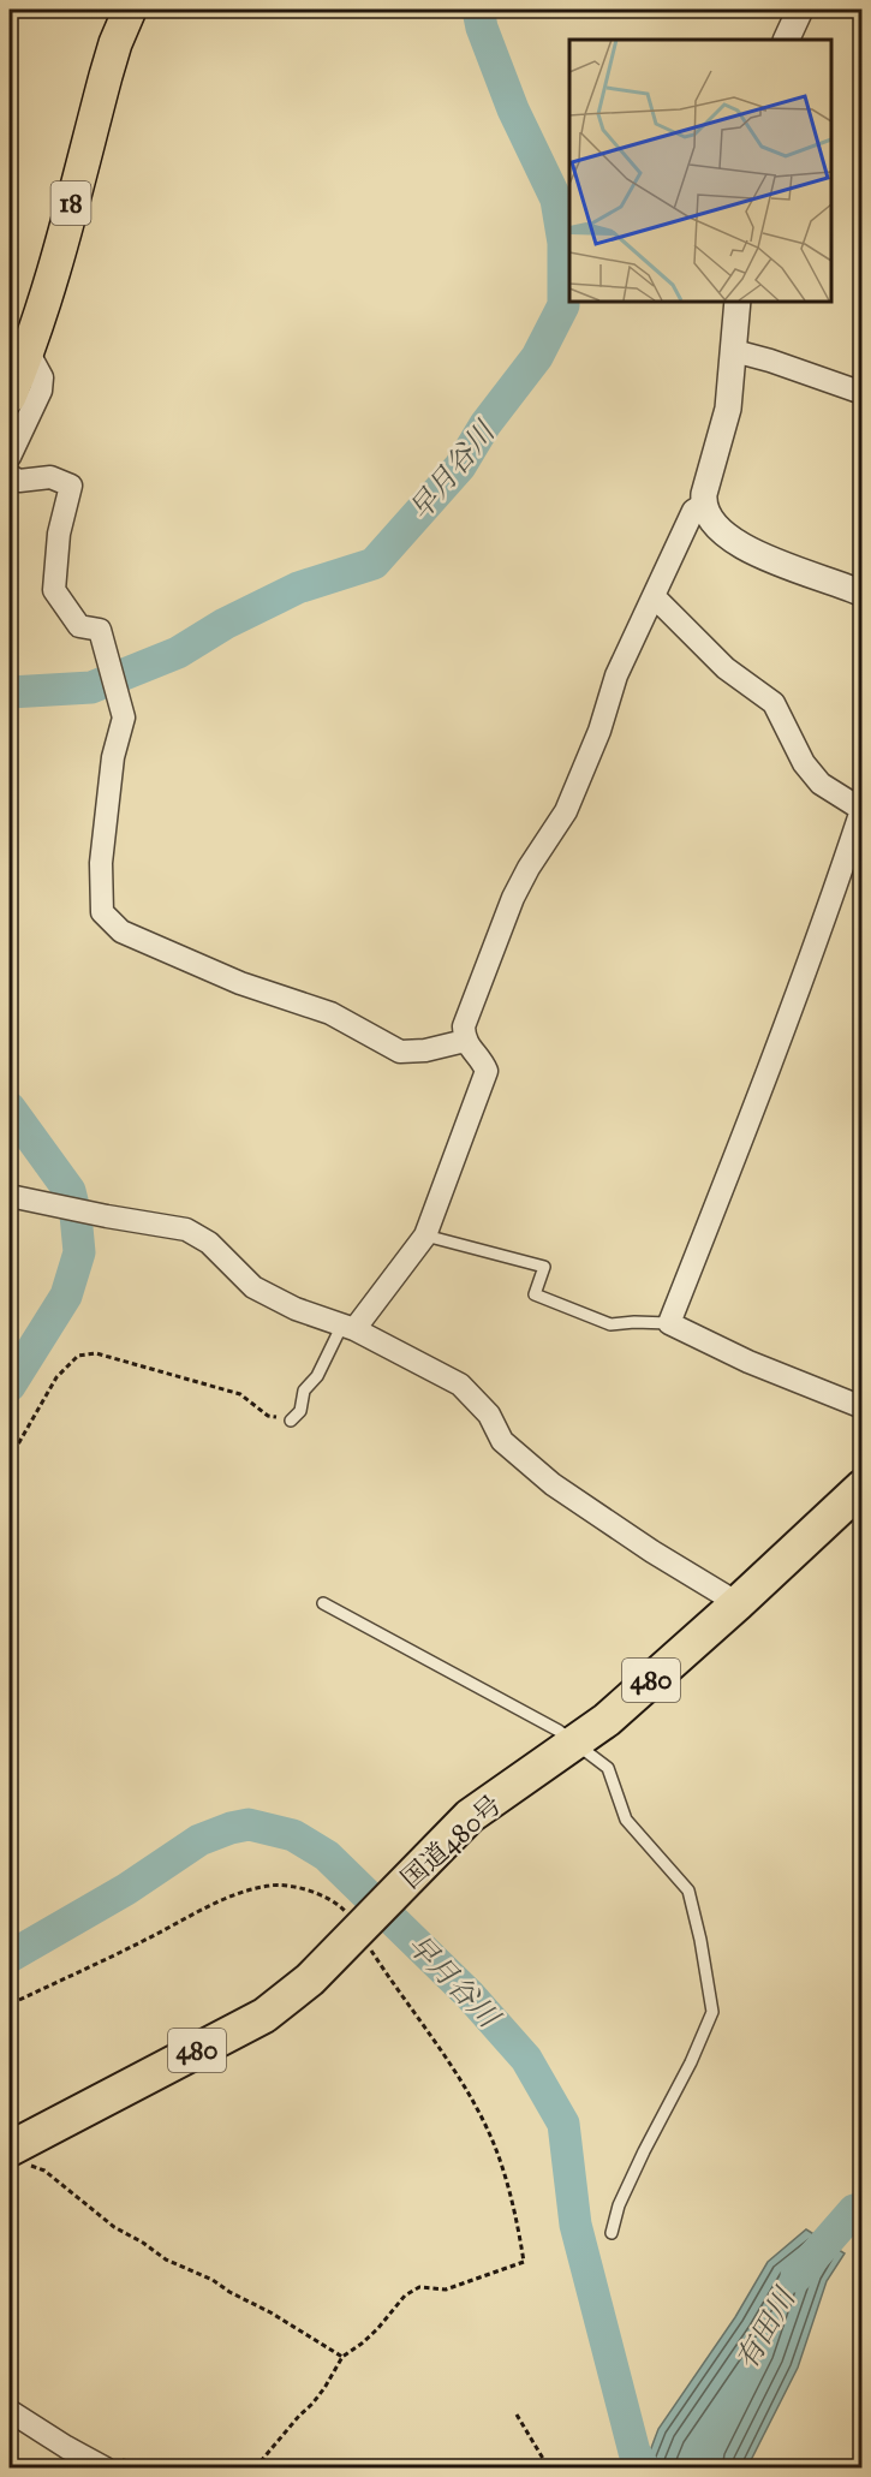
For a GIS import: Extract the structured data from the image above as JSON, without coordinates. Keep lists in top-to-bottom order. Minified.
{"streets":{"highway":["480","国道480号"],"main road":["18"]},"water":["早月谷川","有田川"]}
